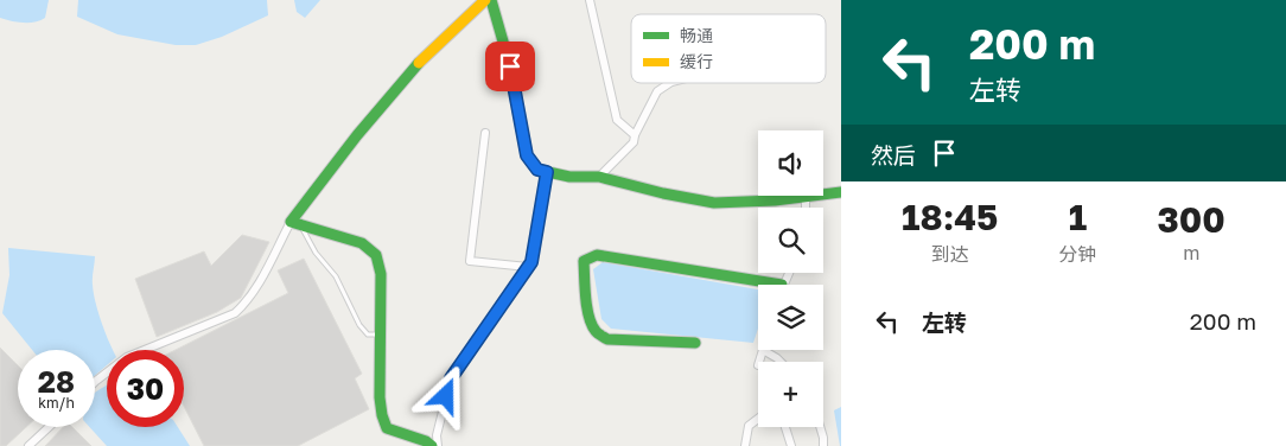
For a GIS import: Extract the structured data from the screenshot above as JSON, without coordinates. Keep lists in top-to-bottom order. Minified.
{"legend":["畅通","缓行"],"page":{"turn":["200 m","左转"],"then":"然后","map_buttons":"+","eta":["18:45","到达","1","分钟","300","m"],"list":[{"name":"左转","value":"200 m"}],"speed":"28 km/h","limit":"30"}}
